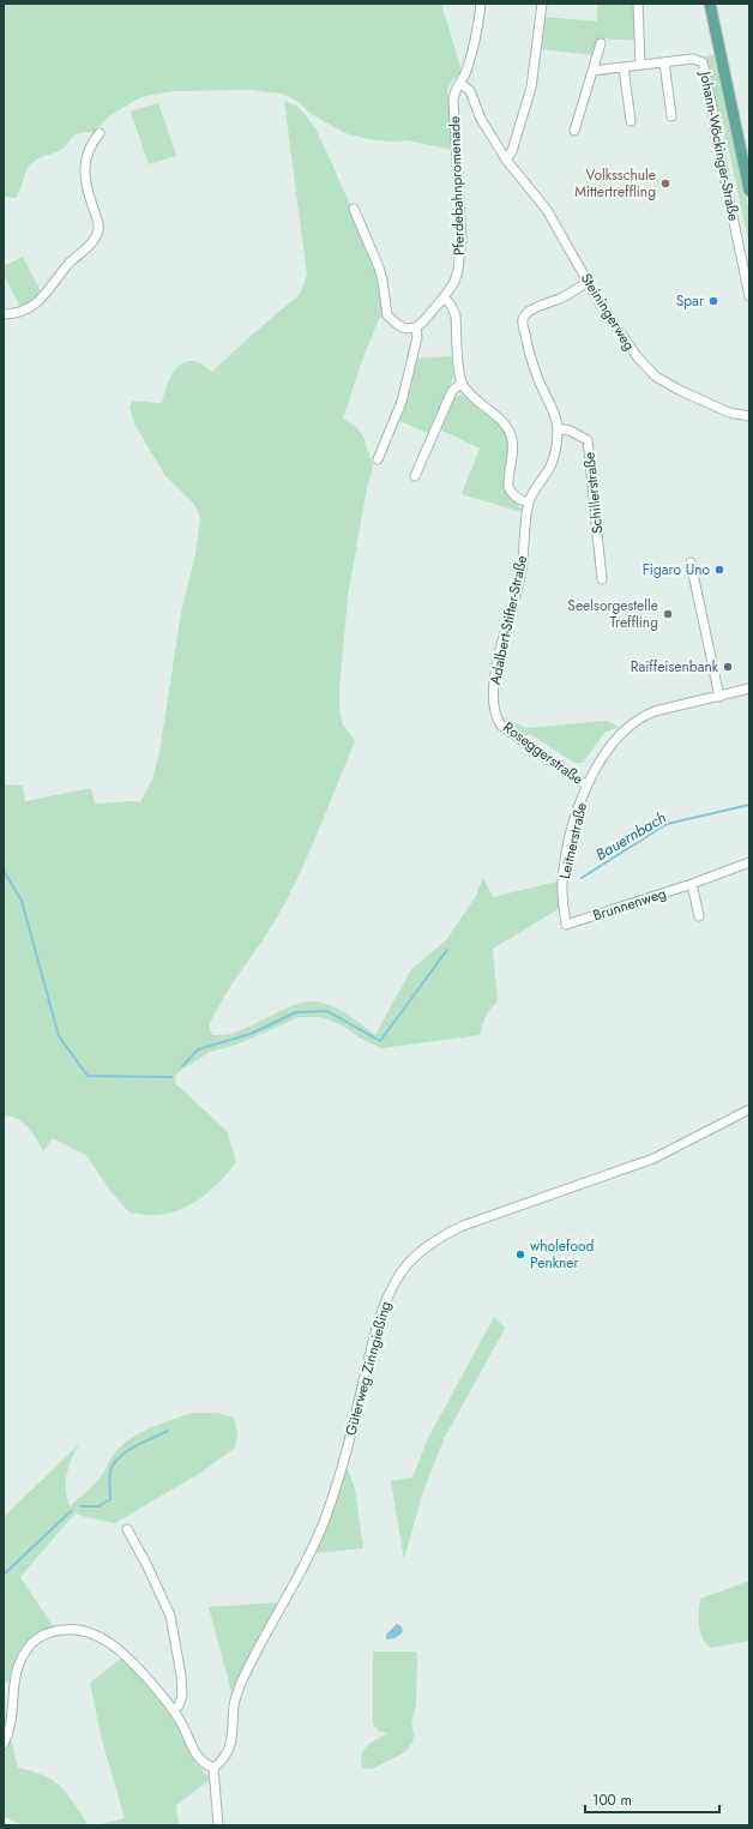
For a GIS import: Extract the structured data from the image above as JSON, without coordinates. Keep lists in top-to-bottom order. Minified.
{"streets":{"street":["Johann-Wöckinger-Straße","Pferdebahnpromenade","Steiningerweg","Schillerstraße","Adalbert-Stifter-Straße","Roseggerstraße","Leitnerstraße","Brunnenweg","Güterweg Zinngießing"]},"crossings":[["Pferdebahnpromenade","Steiningerweg"],["Steiningerweg","Adalbert-Stifter-Straße"],["Schillerstraße","Adalbert-Stifter-Straße"],["Adalbert-Stifter-Straße","Roseggerstraße"],["Roseggerstraße","Leitnerstraße"],["Leitnerstraße","Brunnenweg"]],"water":["Bauernbach"],"places":["Volksschule Mittertreffling","Spar","Figaro Uno","Seelsorgestelle Treffling","Raiffeisenbank","wholefood Penkner"],"scale_bar":"100 m"}
